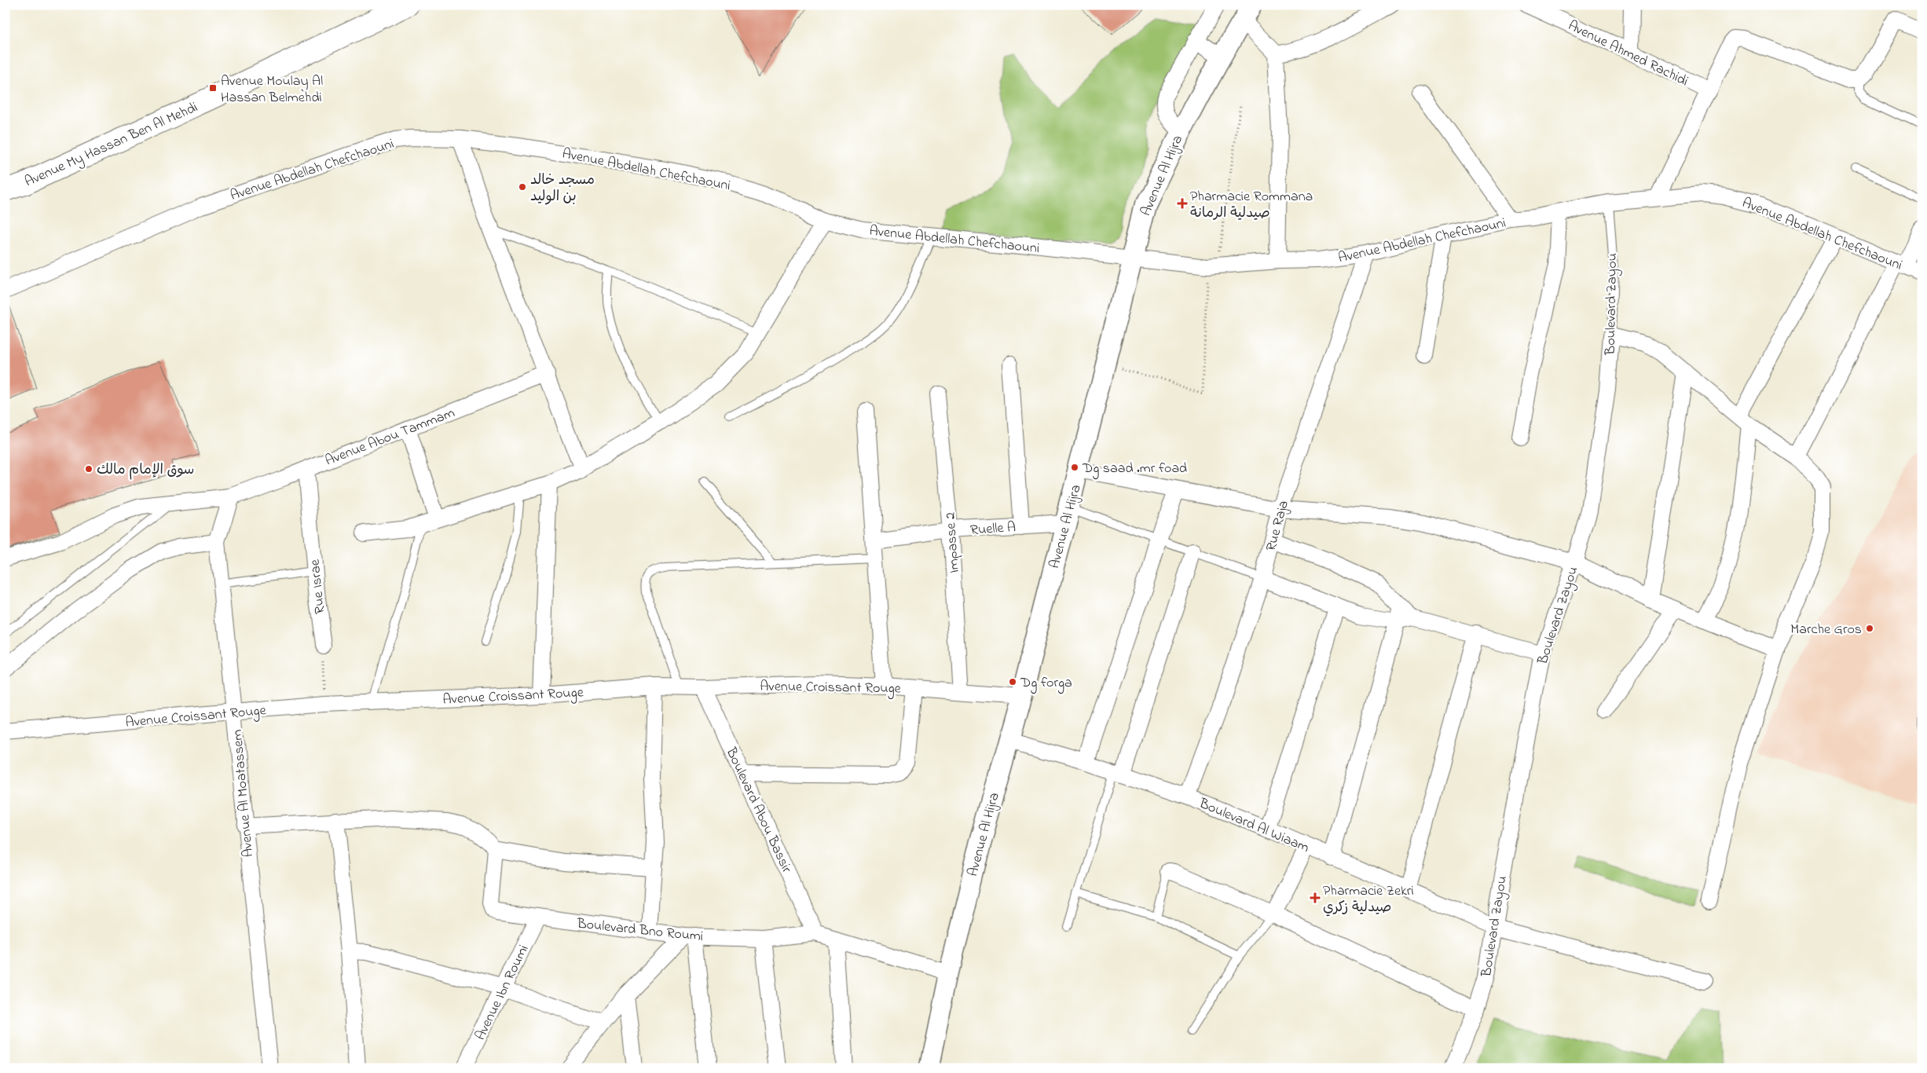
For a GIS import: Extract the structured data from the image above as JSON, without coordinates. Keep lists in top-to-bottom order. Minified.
{"streets":{"main road":["Avenue My Hassan Ben Al Mehdi"],"street":["Avenue Ahmed Rachidi","Avenue Abdellah Chefchaouni","Avenue Al Hijra","Boulevard Zayou","Avenue Abou Tammam","Rue Raja","Ruelle A","Impasse 2","Rue Israe","Avenue Croissant Rouge","Avenue Al Moatassem","Boulevard Abou Bassir","Boulevard Al Wiaam","Boulevard Bno Roumi","Avenue Ibn Roumi"]},"crossings":[["Avenue Abdellah Chefchaouni","Avenue Al Hijra"],["Avenue Abdellah Chefchaouni","Boulevard Zayou"],["Avenue Abdellah Chefchaouni","Rue Raja"],["Avenue Al Hijra","Ruelle A"],["Avenue Al Hijra","Avenue Croissant Rouge"],["Avenue Al Hijra","Boulevard Al Wiaam"],["Avenue Al Hijra","Boulevard Bno Roumi"],["Boulevard Zayou","Boulevard Al Wiaam"],["Avenue Abou Tammam","Rue Israe"],["Avenue Abou Tammam","Avenue Al Moatassem"],["Rue Raja","Boulevard Al Wiaam"],["Ruelle A","Impasse 2"],["Impasse 2","Avenue Croissant Rouge"],["Avenue Croissant Rouge","Avenue Al Moatassem"],["Avenue Croissant Rouge","Boulevard Abou Bassir"],["Boulevard Abou Bassir","Boulevard Bno Roumi"],["Boulevard Bno Roumi","Avenue Ibn Roumi"]],"places":{"transit":["Avenue Moulay Al Hassan Belmehdi"],"other":["مسجد خالد بن الوليد","Dg saad .mr foad","سوق الإمام مالك","Marche Gros","Dg forga"],"health":["Pharmacie Rommana صيدلية الرمانة","Pharmacie Zekri صيدلية زكري"]}}
